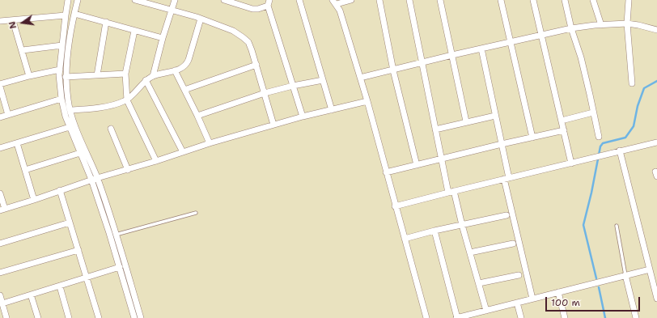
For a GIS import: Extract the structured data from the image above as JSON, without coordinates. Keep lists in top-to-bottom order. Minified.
{"scale_bar":"100 m","north":"left"}
